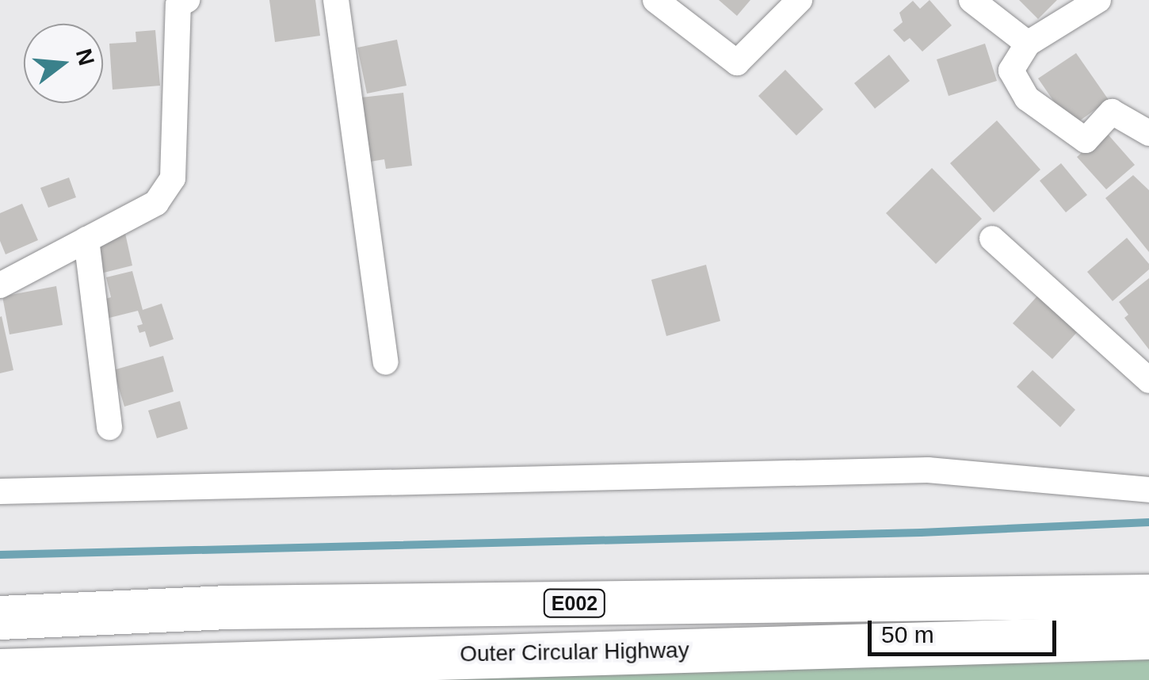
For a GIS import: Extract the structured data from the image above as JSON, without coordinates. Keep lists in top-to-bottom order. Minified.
{"streets":{"highway":["E002","Outer Circular Highway"]},"scale_bar":"50 m","north":"right"}
